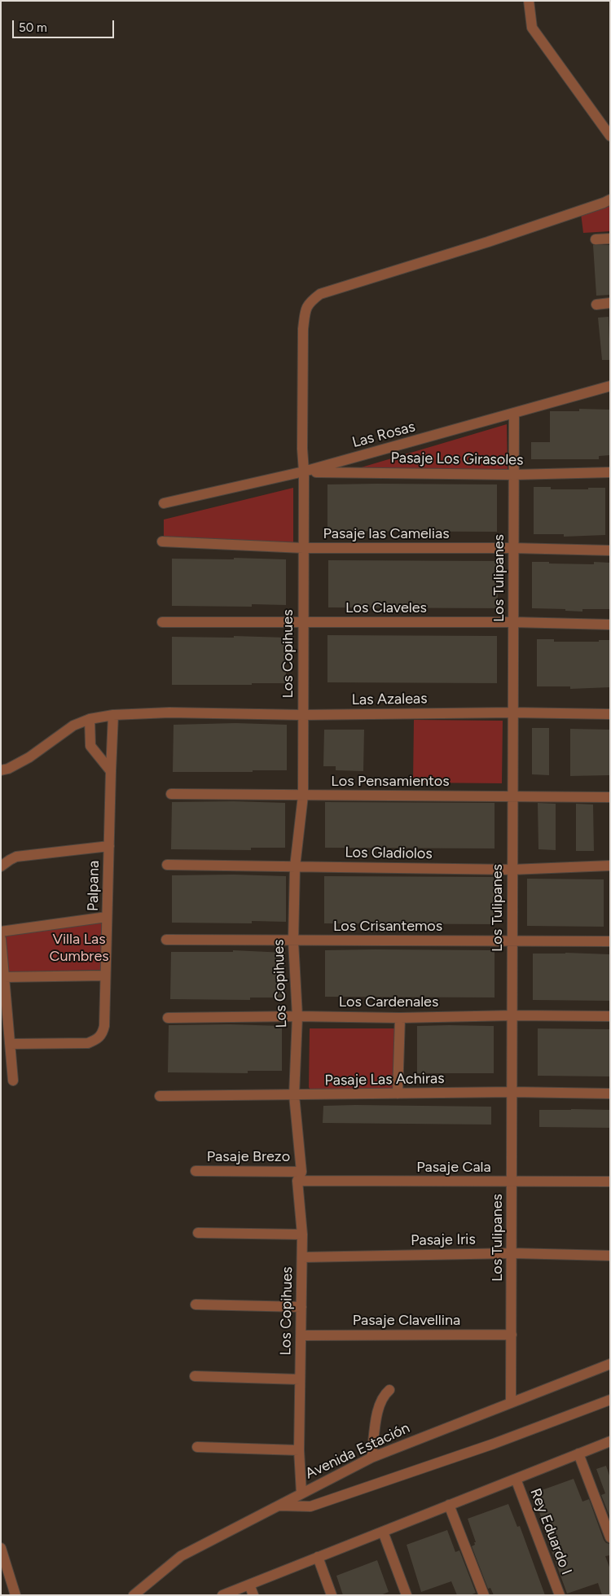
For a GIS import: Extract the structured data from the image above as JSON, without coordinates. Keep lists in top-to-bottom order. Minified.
{"streets":{"street":["Las Rosas","Pasaje Los Girasoles","Pasaje las Camelias","Los Tulipanes","Los Claveles","Los Copihues","Las Azaleas","Los Pensamientos","Los Gladiolos","Palpana","Los Crisantemos","Los Cardenales","Pasaje Las Achiras","Pasaje Brezo","Pasaje Cala","Pasaje Iris","Pasaje Clavellina","Avenida Estación","Rey Eduardo I"]},"crossings":[["Las Rosas","Pasaje Los Girasoles"],["Las Rosas","Los Tulipanes"],["Las Rosas","Los Copihues"],["Pasaje Los Girasoles","Los Tulipanes"],["Pasaje Los Girasoles","Los Copihues"],["Pasaje las Camelias","Los Tulipanes"],["Pasaje las Camelias","Los Copihues"],["Los Tulipanes","Los Claveles"],["Los Tulipanes","Las Azaleas"],["Los Tulipanes","Los Pensamientos"],["Los Tulipanes","Los Gladiolos"],["Los Tulipanes","Los Crisantemos"],["Los Tulipanes","Los Cardenales"],["Los Tulipanes","Pasaje Las Achiras"],["Los Tulipanes","Pasaje Cala"],["Los Tulipanes","Pasaje Iris"],["Los Tulipanes","Pasaje Clavellina"],["Los Tulipanes","Avenida Estación"],["Los Claveles","Los Copihues"],["Los Copihues","Las Azaleas"],["Los Copihues","Los Pensamientos"],["Los Copihues","Los Gladiolos"],["Los Copihues","Los Crisantemos"],["Los Copihues","Los Cardenales"],["Los Copihues","Pasaje Las Achiras"],["Los Copihues","Pasaje Brezo"],["Los Copihues","Pasaje Cala"],["Los Copihues","Pasaje Iris"],["Los Copihues","Pasaje Clavellina"],["Los Copihues","Avenida Estación"],["Las Azaleas","Palpana"],["Pasaje Brezo","Pasaje Cala"]],"parks":["Villa Las Cumbres"],"scale_bar":"50 m"}
